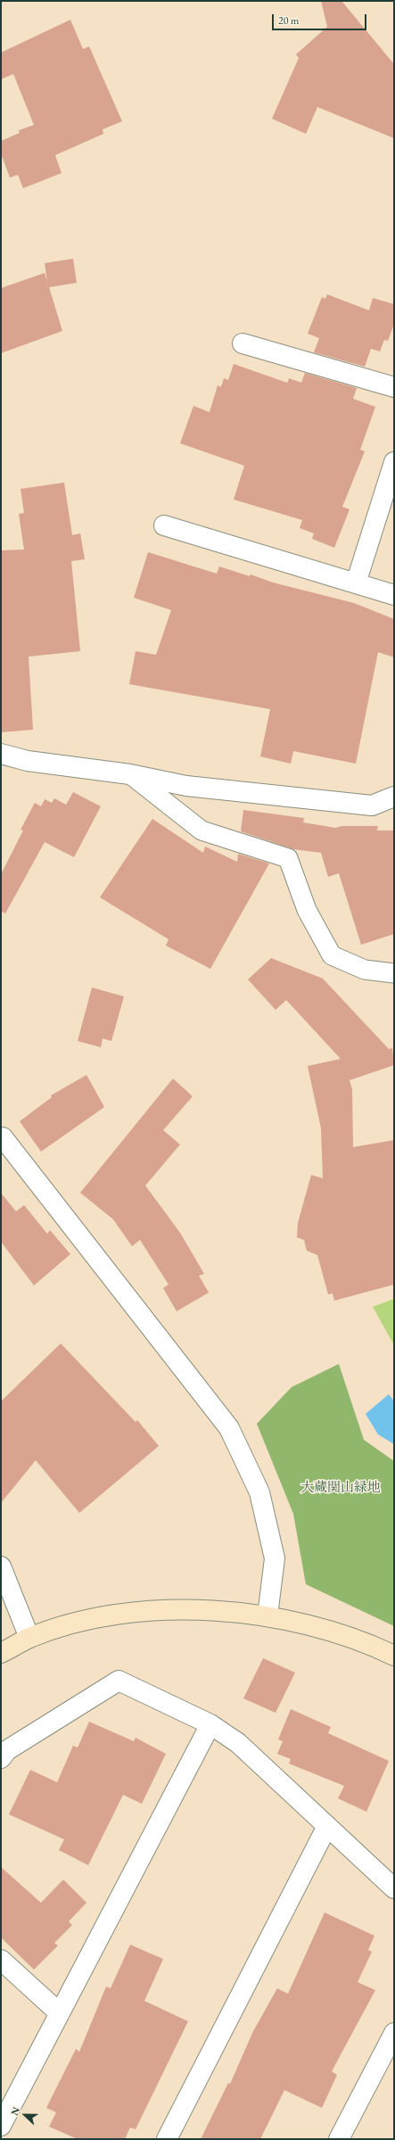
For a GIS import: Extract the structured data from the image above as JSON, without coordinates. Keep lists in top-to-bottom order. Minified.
{"parks":["大蔵関山緑地"],"scale_bar":"20 m","north":"left"}
